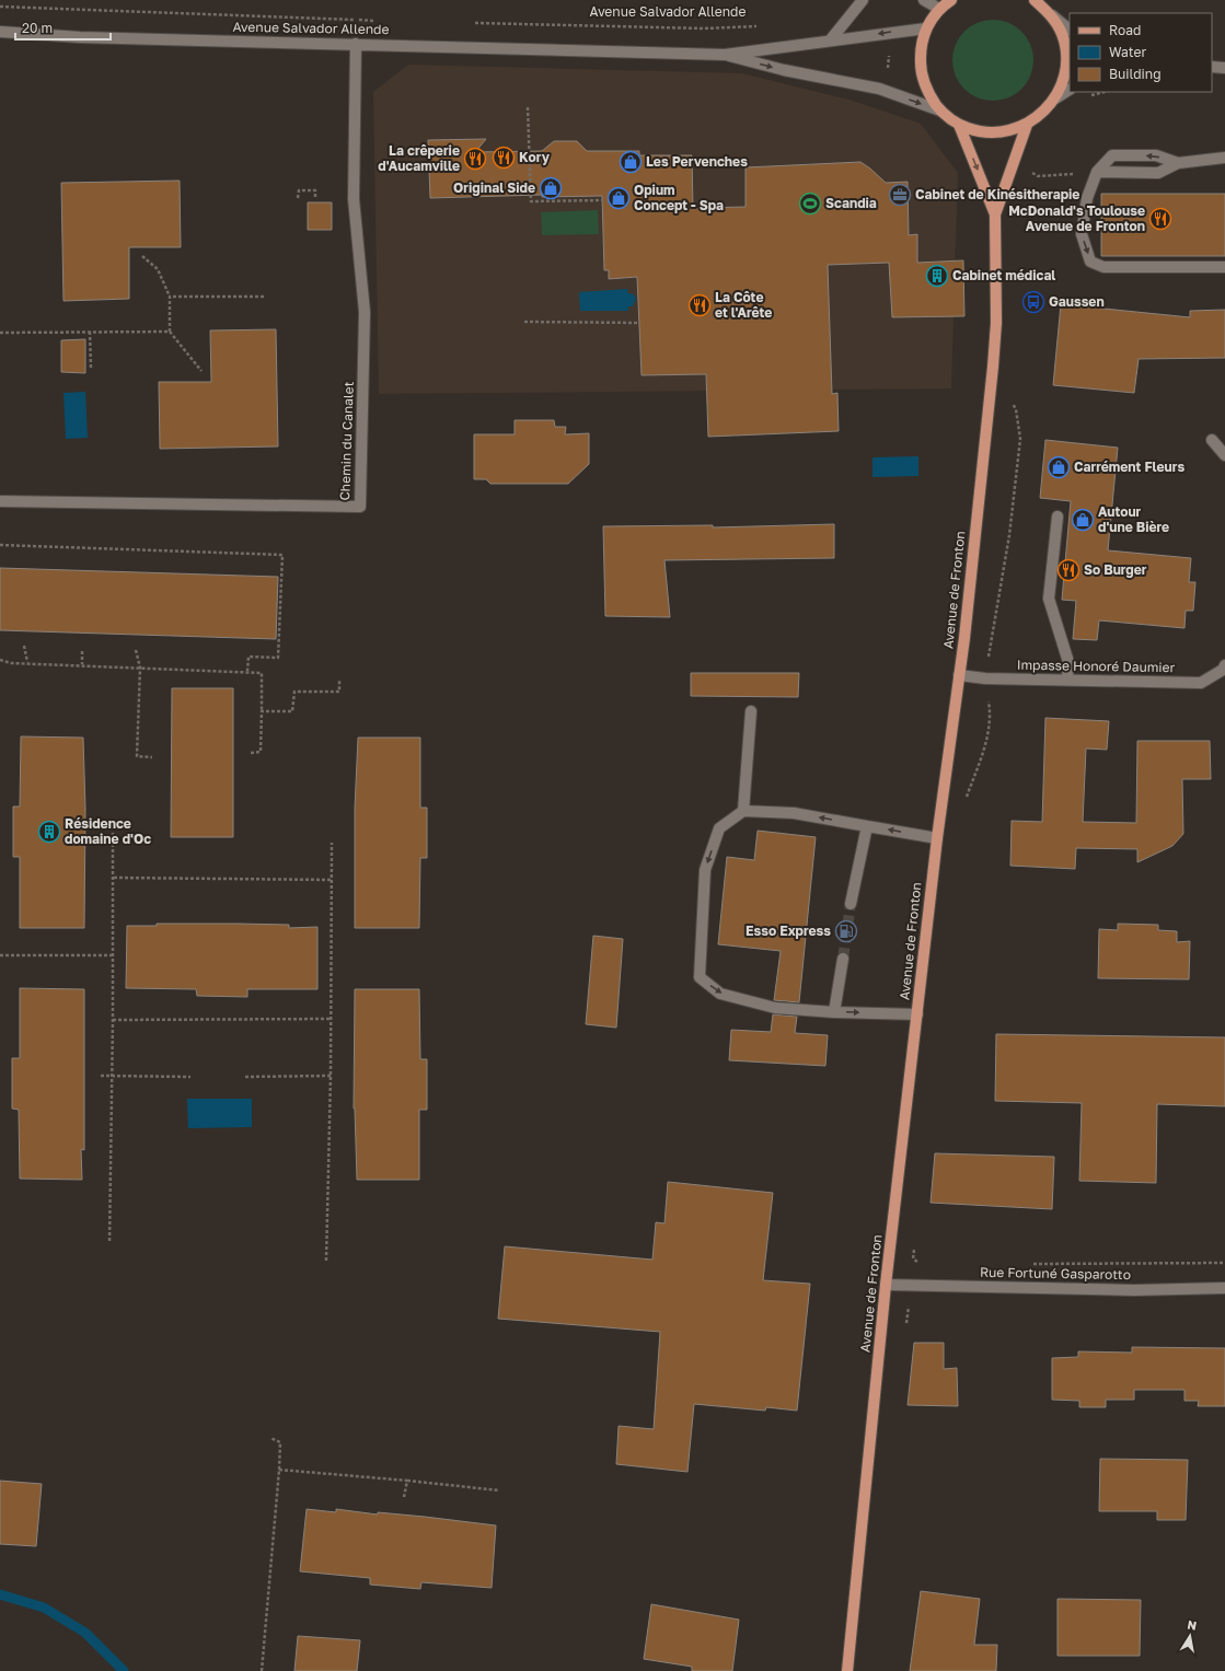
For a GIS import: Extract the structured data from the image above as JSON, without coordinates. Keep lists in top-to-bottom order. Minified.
{"streets":{"main road":["Avenue de Fronton"],"street":["Avenue Salvador Allende","Chemin du Canalet","Impasse Honoré Daumier","Rue Fortuné Gasparotto"]},"crossings":[["Avenue Salvador Allende","Chemin du Canalet"],["Avenue de Fronton","Impasse Honoré Daumier"],["Avenue de Fronton","Rue Fortuné Gasparotto"]],"places":{"restaurant":["Kory","La crêperie d'Aucamville","McDonald's Toulouse Avenue de Fronton","La Côte et l'Arête","So Burger"],"shop":["Les Pervenches","Original Side","Opium Concept - Spa","Carrément Fleurs","Autour d'une Bière"],"office":["Cabinet de Kinésitherapie"],"sports":["Scandia"],"building":["Cabinet médical","Résidence domaine d'Oc"],"bus stop":["Gaussen"],"fuel station":["Esso Express"]},"legend":["Road","Water","Building"],"scale_bar":"20 m","north":"top"}
